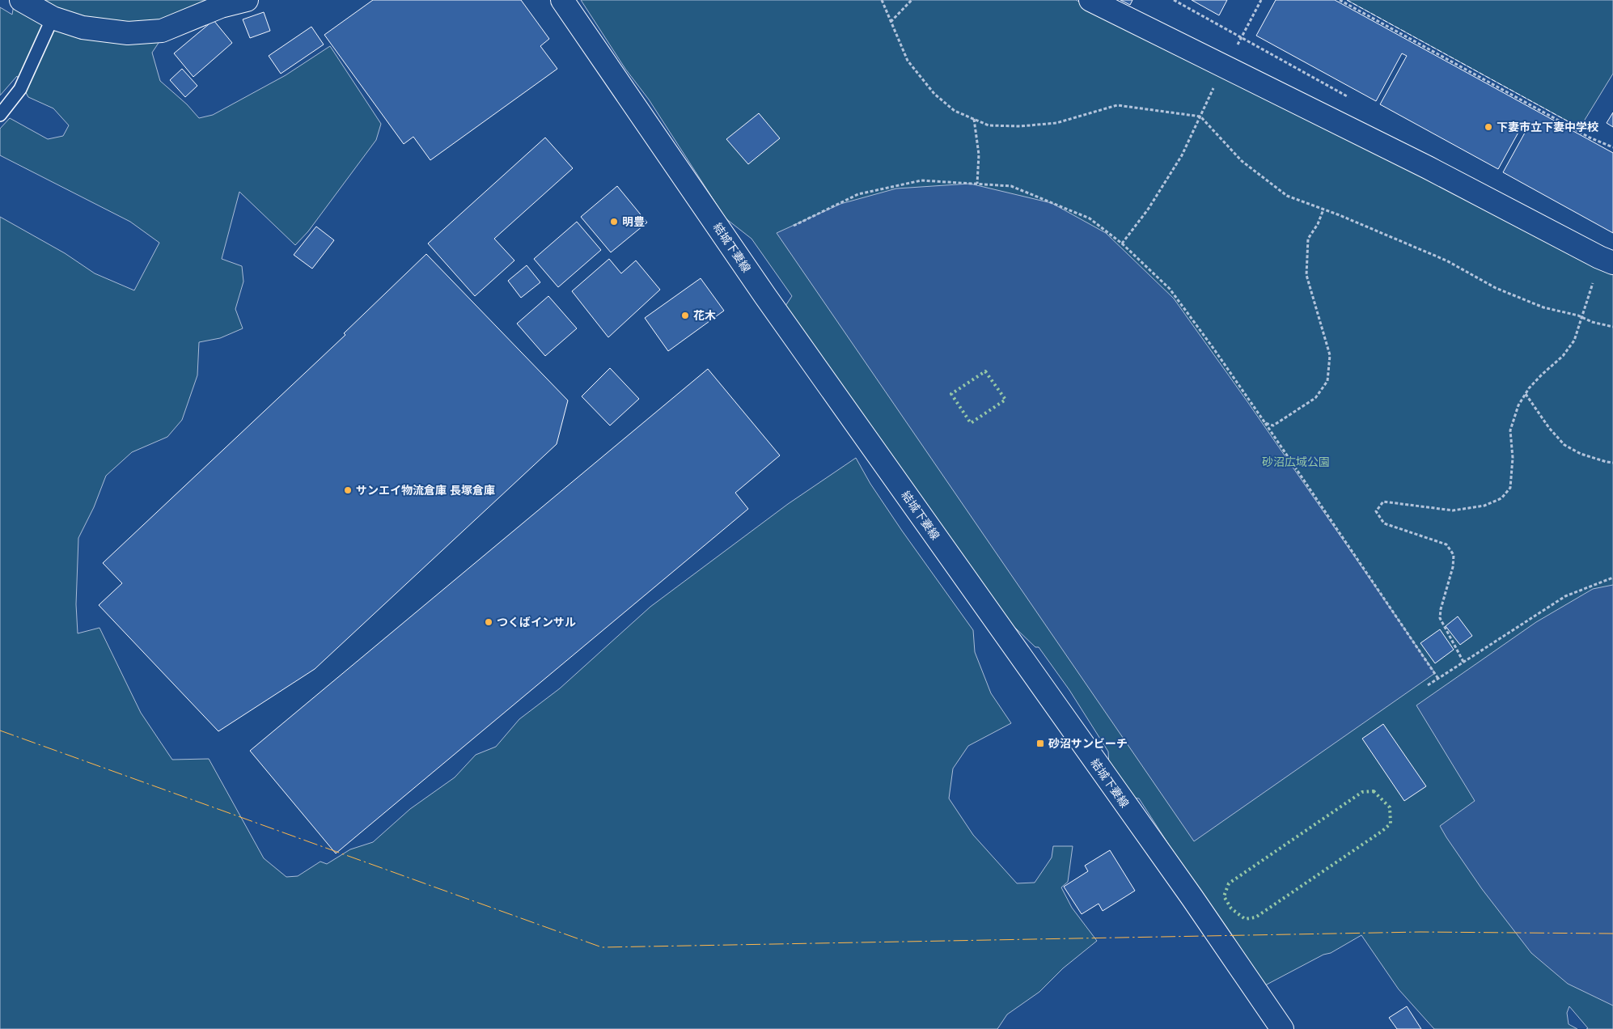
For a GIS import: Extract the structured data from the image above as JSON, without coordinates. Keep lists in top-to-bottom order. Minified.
{"streets":{"main road":["結城下妻線"]},"parks":["砂沼広域公園"],"places":{"other":["下妻市立下妻中学校","明豊","花木","サンエイ物流倉庫 長塚倉庫","つくばインサル"],"transit":["砂沼サンビーチ"]}}
